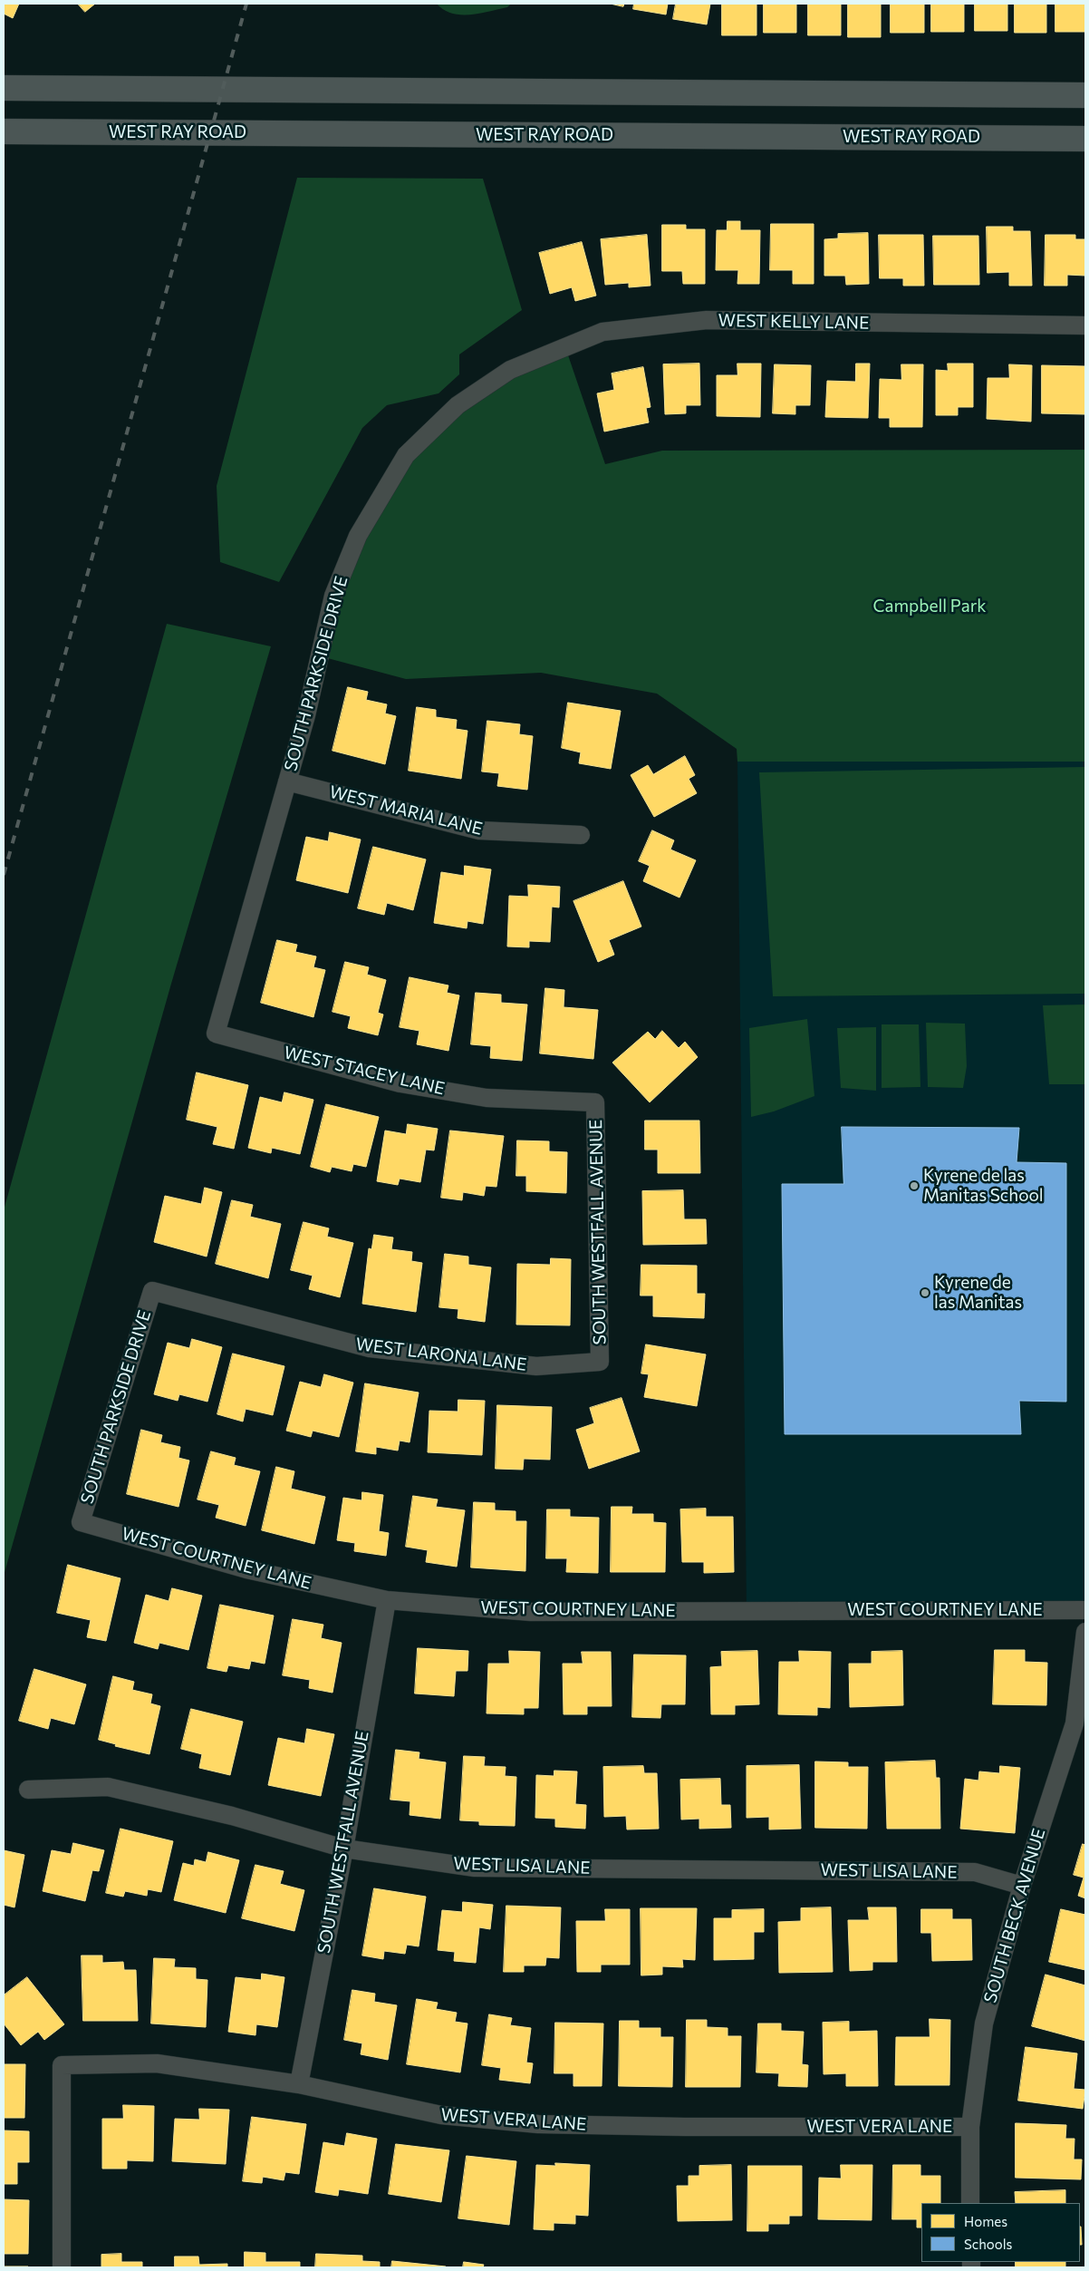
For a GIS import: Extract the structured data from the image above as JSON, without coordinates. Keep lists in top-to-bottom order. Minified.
{"streets":{"main road":["WEST RAY ROAD"],"street":["WEST KELLY LANE","SOUTH PARKSIDE DRIVE","WEST MARIA LANE","WEST STACEY LANE","SOUTH WESTFALL AVENUE","WEST LARONA LANE","WEST COURTNEY LANE","WEST LISA LANE","SOUTH BECK AVENUE","WEST VERA LANE"]},"crossings":[["WEST KELLY LANE","SOUTH PARKSIDE DRIVE"],["SOUTH PARKSIDE DRIVE","WEST MARIA LANE"],["SOUTH PARKSIDE DRIVE","WEST STACEY LANE"],["SOUTH PARKSIDE DRIVE","WEST LARONA LANE"],["SOUTH PARKSIDE DRIVE","WEST COURTNEY LANE"],["WEST STACEY LANE","SOUTH WESTFALL AVENUE"],["SOUTH WESTFALL AVENUE","WEST LARONA LANE"],["SOUTH WESTFALL AVENUE","WEST COURTNEY LANE"],["SOUTH WESTFALL AVENUE","WEST LISA LANE"],["SOUTH WESTFALL AVENUE","WEST VERA LANE"],["WEST LISA LANE","SOUTH BECK AVENUE"],["SOUTH BECK AVENUE","WEST VERA LANE"]],"parks":["Campbell Park"],"places":["Kyrene de las Manitas School","Kyrene de las Manitas"],"legend":["Homes","Schools"]}
